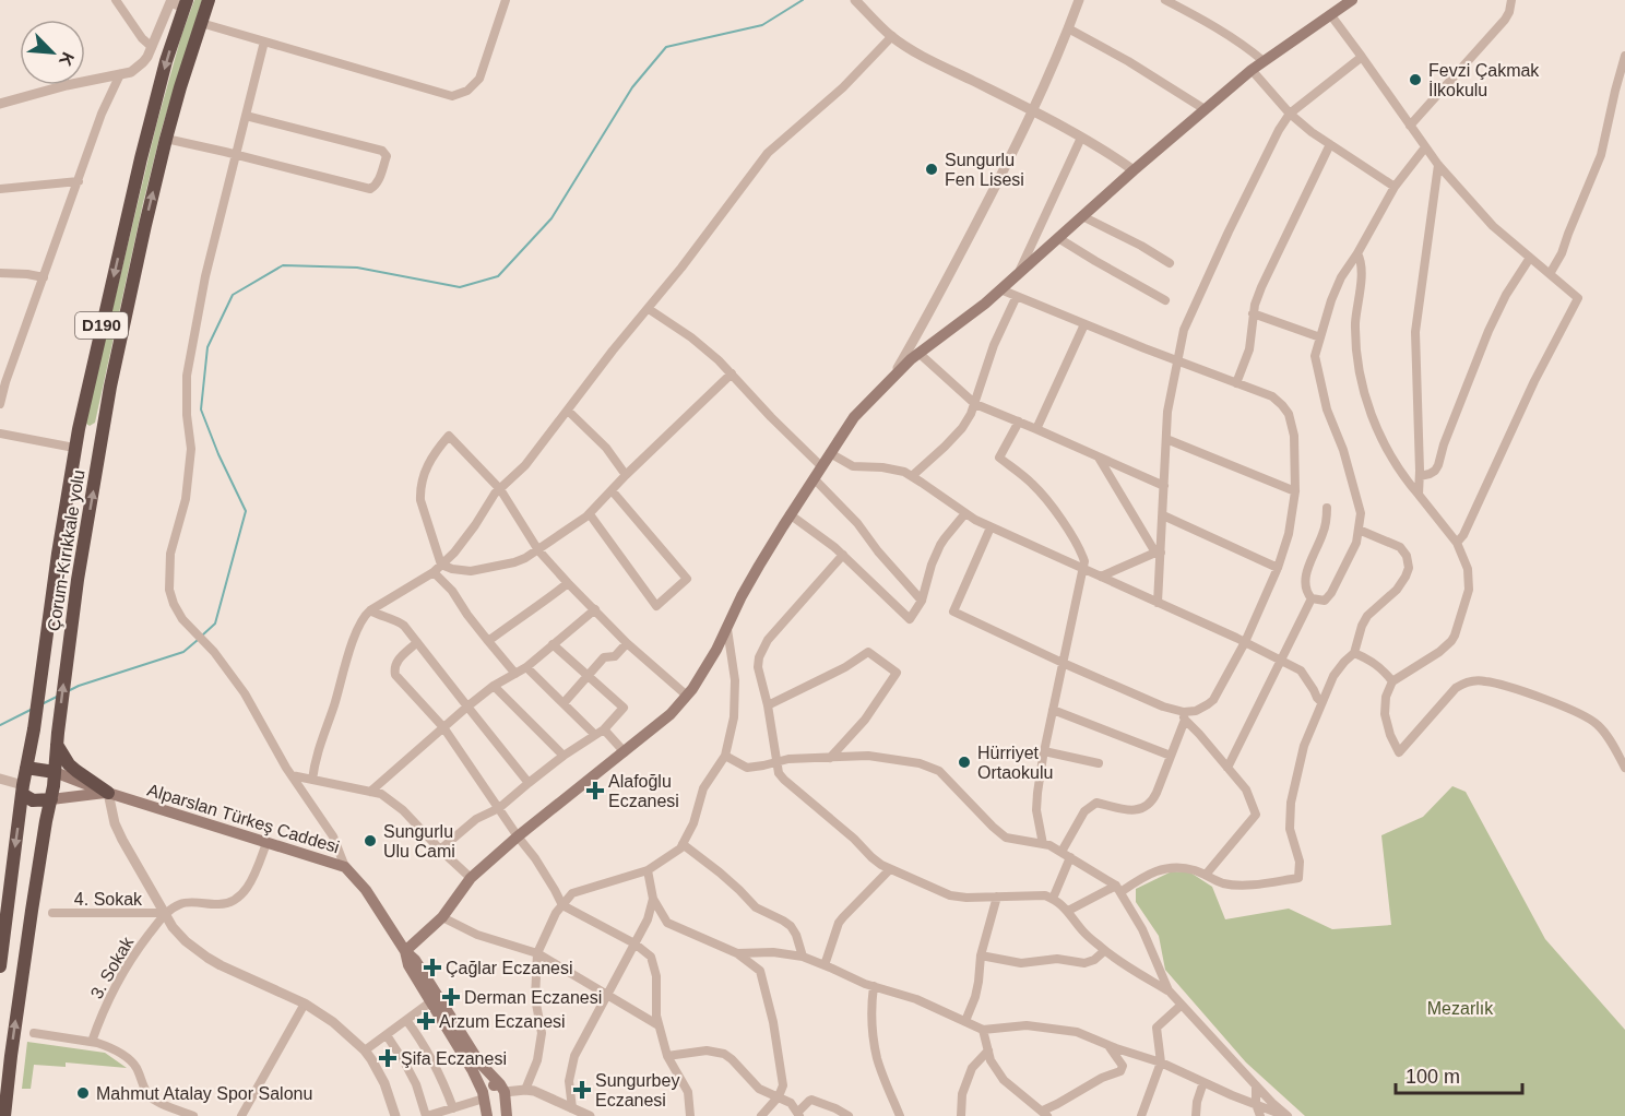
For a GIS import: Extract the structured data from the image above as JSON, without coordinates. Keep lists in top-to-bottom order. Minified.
{"streets":{"highway":["D190","Çorum-Kırıkkale yolu"],"main road":["Alparslan Türkeş Caddesi"],"street":["4. Sokak","3. Sokak"]},"crossings":[["Çorum-Kırıkkale yolu","Alparslan Türkeş Caddesi"],["Alparslan Türkeş Caddesi","4. Sokak"],["4. Sokak","3. Sokak"]],"parks":["Mezarlık"],"places":{"other":["Fevzi Çakmak İlkokulu","Sungurlu Fen Lisesi","Hürriyet Ortaokulu","Sungurlu Ulu Cami","Mahmut Atalay Spor Salonu"],"health":["Alafoğlu Eczanesi","Çağlar Eczanesi","Derman Eczanesi","Arzum Eczanesi","Şifa Eczanesi","Sungurbey Eczanesi"]},"scale_bar":"100 m","north":"bottom right"}
